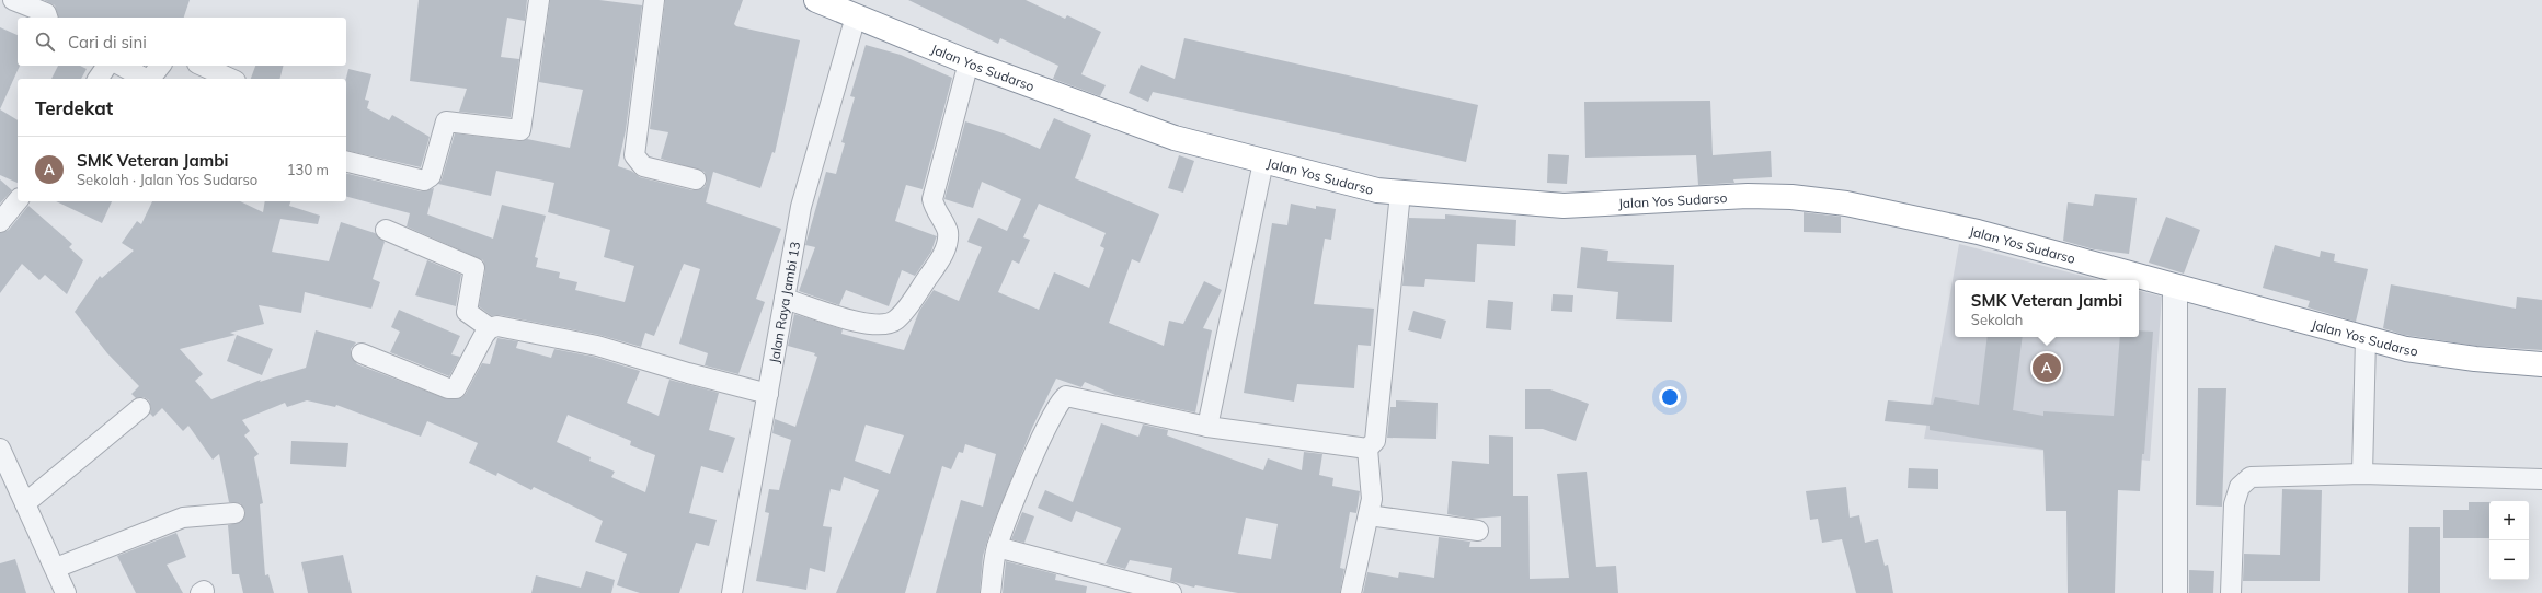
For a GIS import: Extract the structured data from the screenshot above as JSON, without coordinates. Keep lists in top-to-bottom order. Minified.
{"streets":{"highway":["Jalan Yos Sudarso"],"street":["Jalan Raya Jambi 13"]},"crossings":[["Jalan Yos Sudarso","Jalan Raya Jambi 13"]],"page":{"search":"Cari di sini","heading":"Terdekat","list":[{"mark":"A","name":"SMK Veteran Jambi","note":"Sekolah · Jalan Yos Sudarso","value":"130 m"}],"popup":["SMK Veteran Jambi","Sekolah"],"pins":"A","map_buttons":["+","−"]}}
